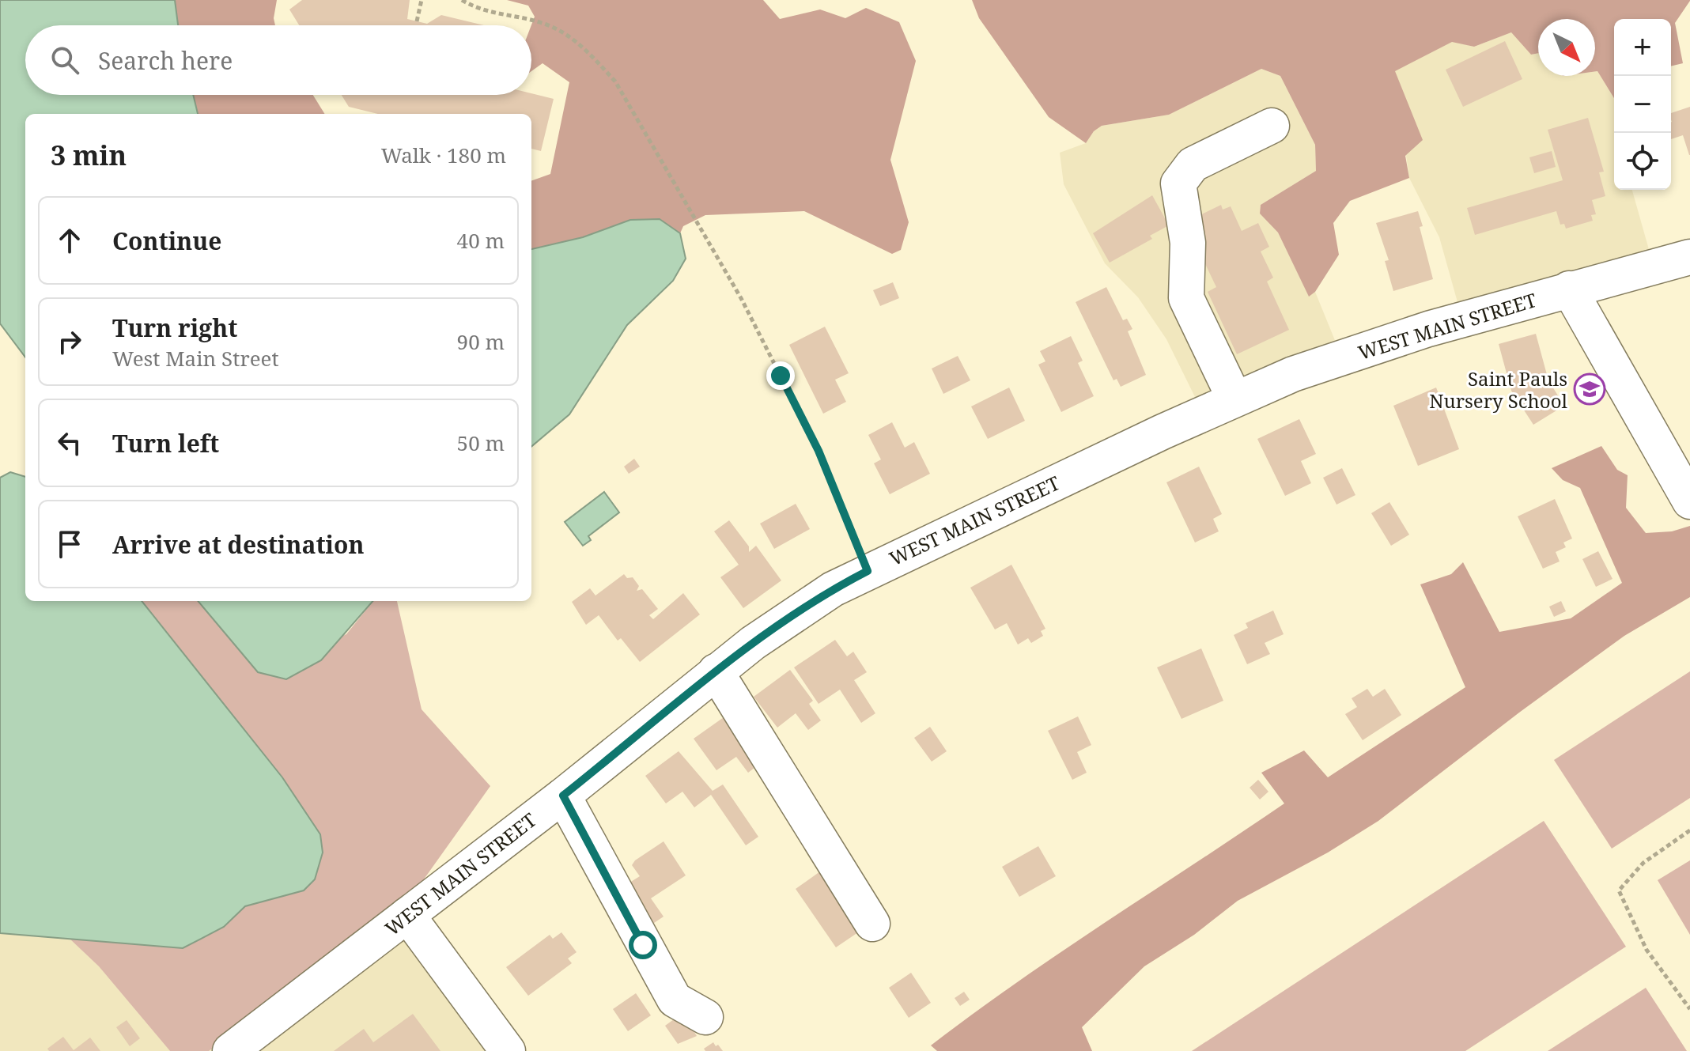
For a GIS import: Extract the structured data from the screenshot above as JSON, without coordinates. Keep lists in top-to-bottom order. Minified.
{"streets":{"main road":["WEST MAIN STREET"]},"places":{"school or university":["Saint Pauls Nursery School"]},"north":"bottom right","page":{"map_buttons":["+","−"],"search":"Search here","heading":["3 min","Walk · 180 m"],"list":[["Continue","40 m"],["Turn right","West Main Street","90 m"],["Turn left","50 m"],"Arrive at destination"]}}
